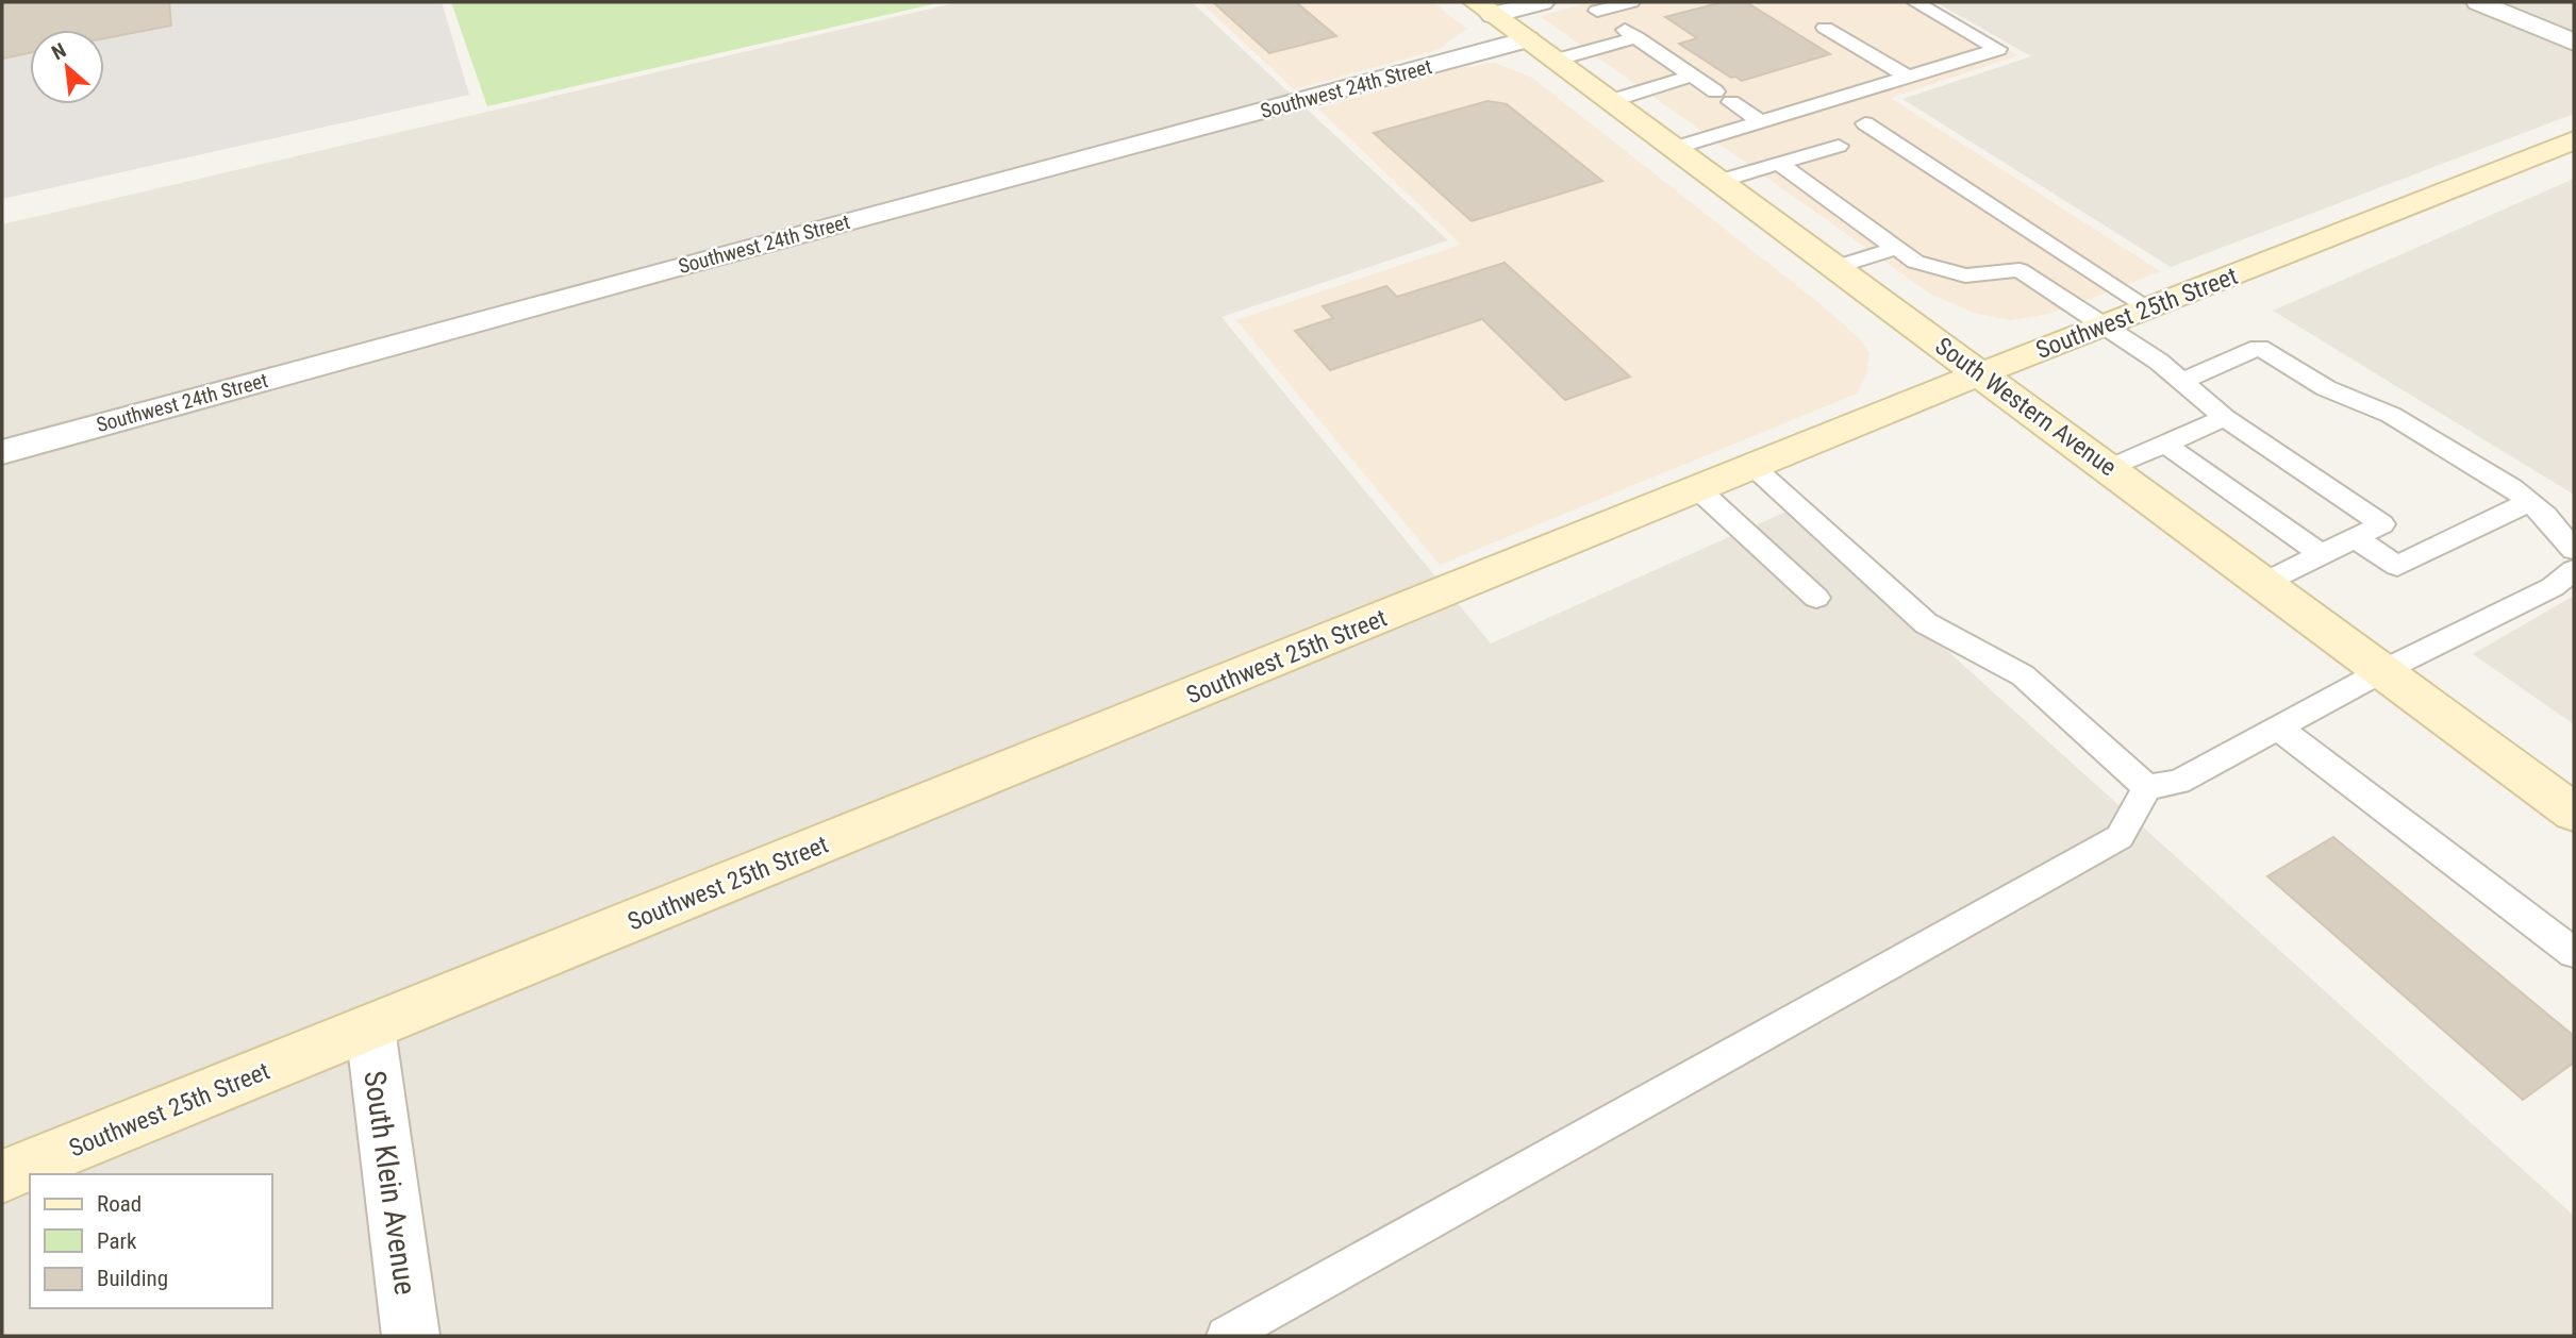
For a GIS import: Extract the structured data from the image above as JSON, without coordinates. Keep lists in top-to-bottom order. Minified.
{"streets":{"street":["Southwest 24th Street","Southwest 25th Street","South Western Avenue","South Klein Avenue"]},"crossings":[["Southwest 24th Street","South Western Avenue"],["Southwest 25th Street","South Western Avenue"],["Southwest 25th Street","South Klein Avenue"]],"legend":["Road","Park","Building"],"north":"top left"}
